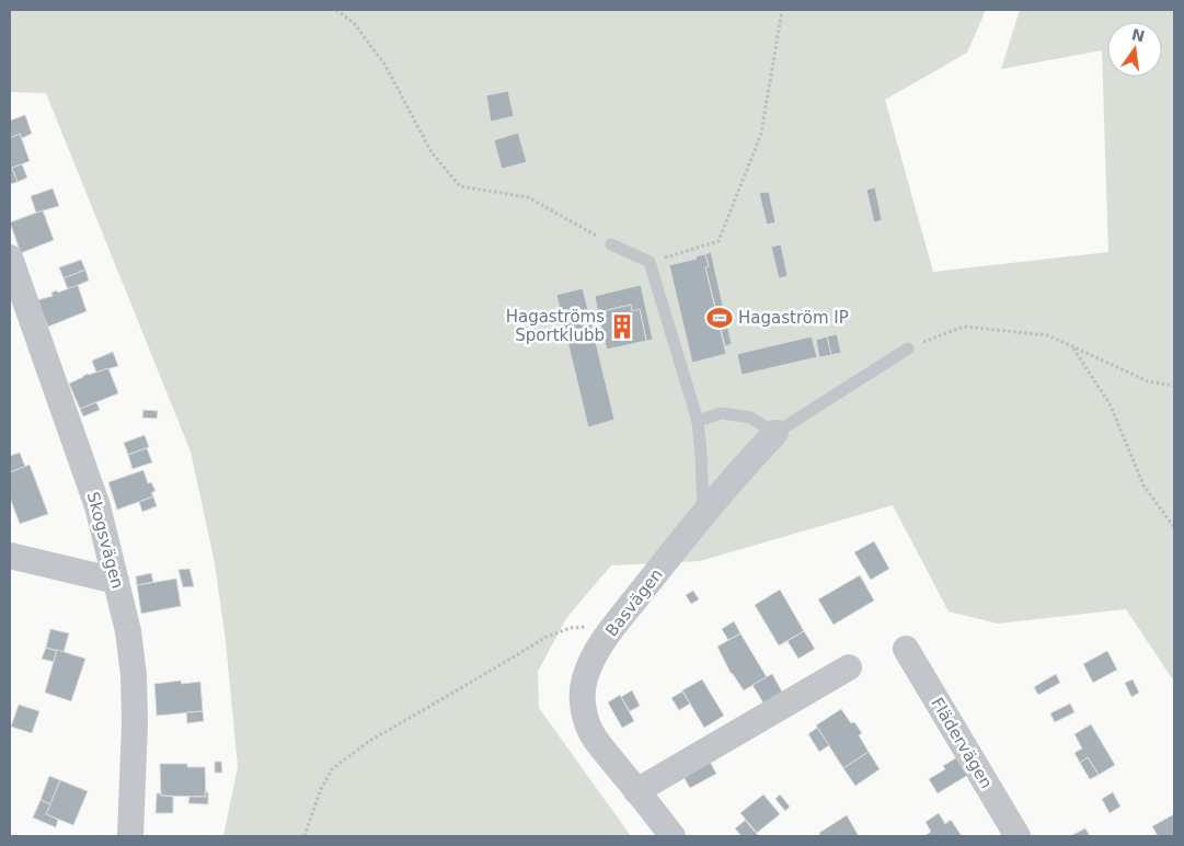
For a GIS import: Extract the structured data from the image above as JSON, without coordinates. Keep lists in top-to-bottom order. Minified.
{"streets":{"street":["Skogsvägen","Basvägen","Flädervägen"]},"places":{"sports":["Hagaström IP"],"building":["Hagaströms Sportklubb"]},"north":"top"}
